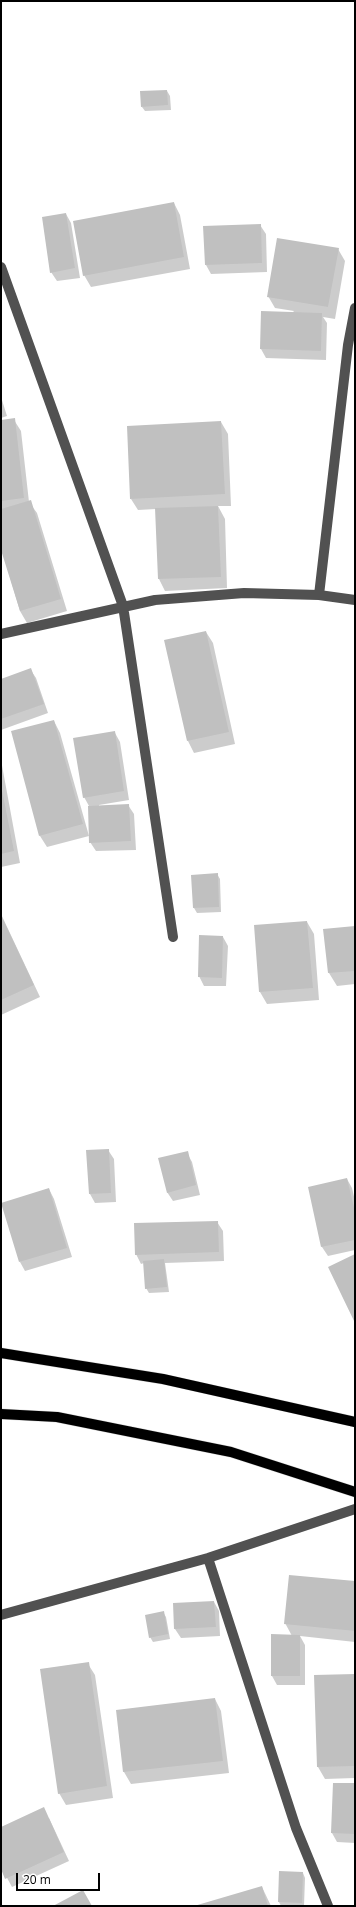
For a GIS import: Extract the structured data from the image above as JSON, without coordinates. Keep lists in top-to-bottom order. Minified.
{"scale_bar":"20 m"}
